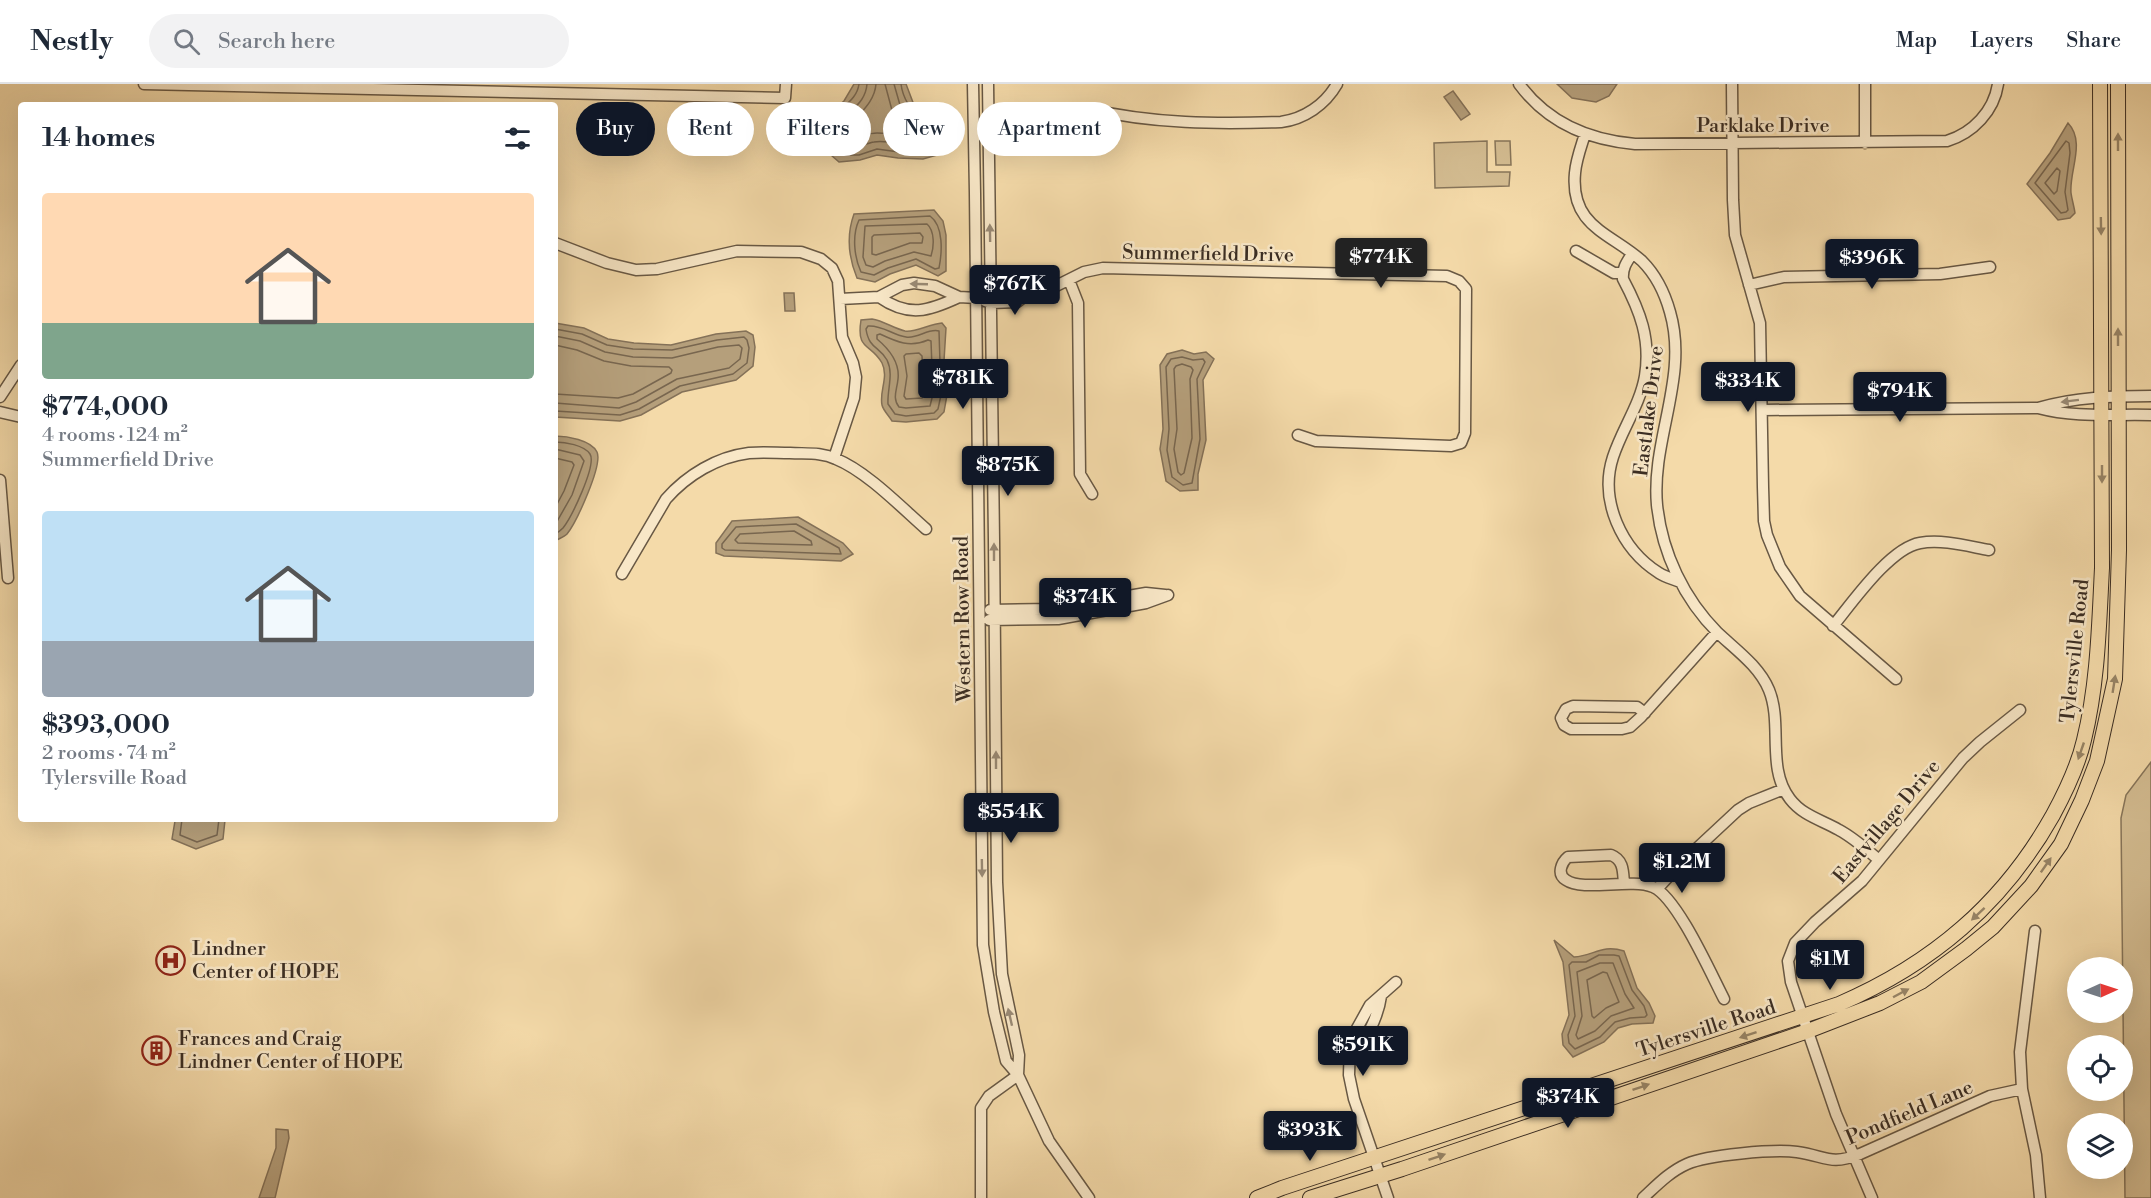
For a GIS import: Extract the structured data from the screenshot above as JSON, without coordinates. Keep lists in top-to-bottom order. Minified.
{"streets":{"main road":["Tylersville Road"],"street":["Parklake Drive","Summerfield Drive","Eastlake Drive","Western Row Road","Eastvillage Drive","Pondfield Lane"]},"crossings":[["Parklake Drive","Eastlake Drive"],["Summerfield Drive","Western Row Road"],["Eastlake Drive","Eastvillage Drive"],["Tylersville Road","Eastvillage Drive"],["Eastvillage Drive","Pondfield Lane"]],"places":{"hospital":["Lindner Center of HOPE"],"building":["Frances and Craig Lindner Center of HOPE"]},"north":"right","page":{"header":"Nestly","search":"Search here","nav":["Map","Layers","Share"],"chip":["Buy","Rent","Filters","New","Apartment"],"heading":"14 homes","list":[{"name":"$774,000","note":"4 rooms · 124 m² · Summerfield Drive"},{"name":"$393,000","note":"2 rooms · 74 m² · Tylersville Road"}],"price":["$774K","$396K","$767K","$781K","$334K","$794K","$875K","$374K","$554K","$1.2M","$1M","$591K","$374K","$393K"]}}
